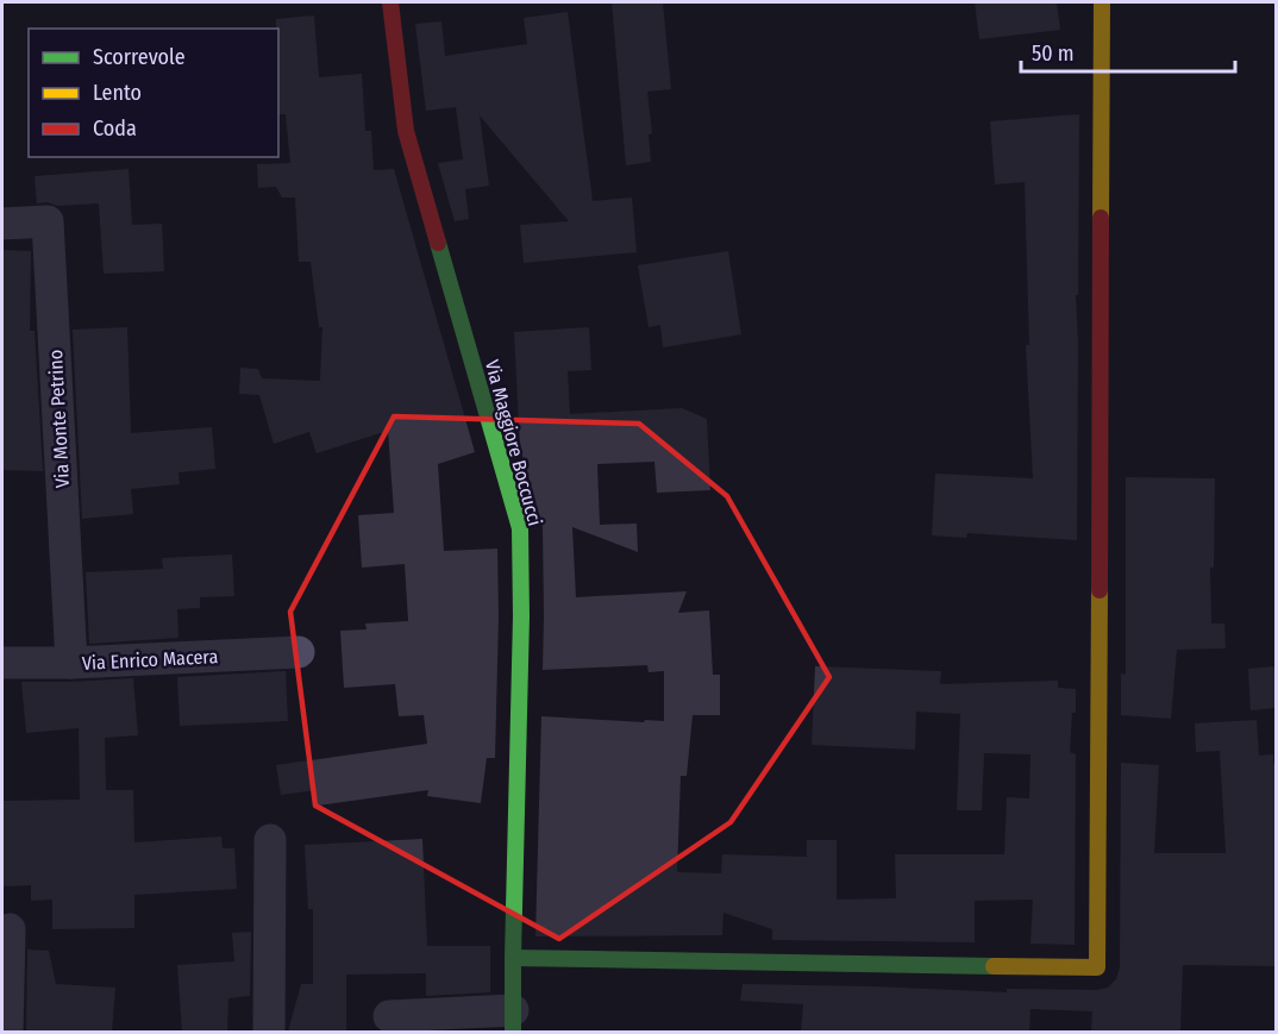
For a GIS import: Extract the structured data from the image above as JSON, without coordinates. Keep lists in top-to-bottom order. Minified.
{"streets":{"street":["Via Monte Petrino","Via Maggiore Boccucci","Via Enrico Macera"]},"crossings":[["Via Monte Petrino","Via Enrico Macera"]],"legend":["Scorrevole","Lento","Coda"],"scale_bar":"50 m"}
